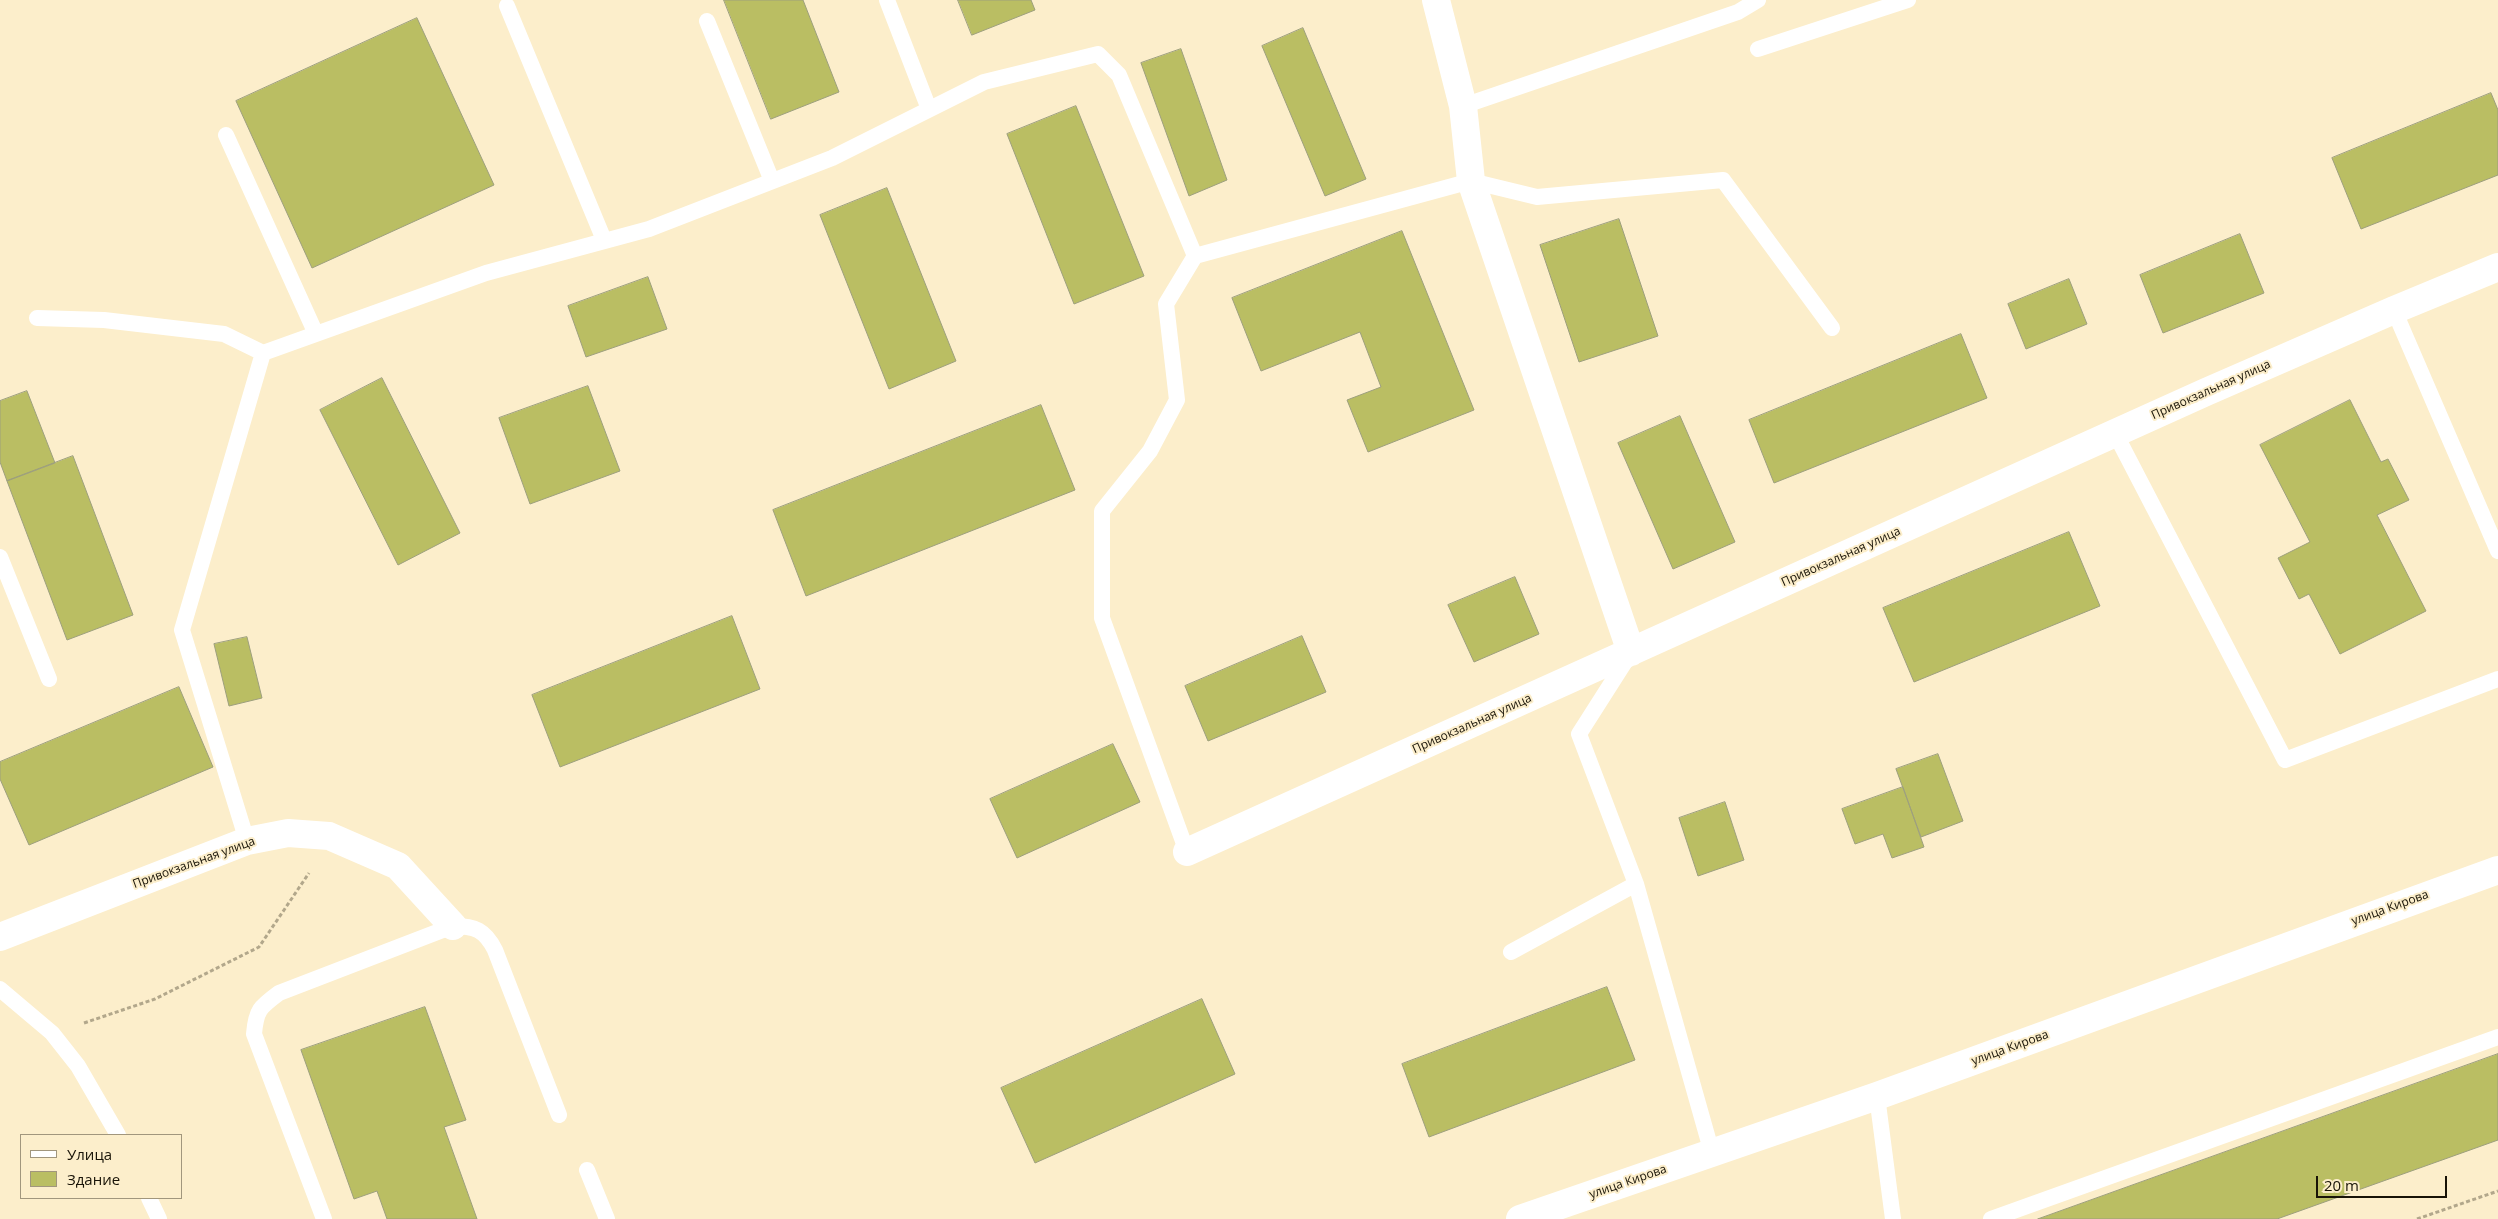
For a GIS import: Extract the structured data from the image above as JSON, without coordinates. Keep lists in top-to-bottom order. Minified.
{"streets":{"street":["Привокзальная улица","улица Кирова"]},"legend":["Улица","Здание"],"scale_bar":"20 m"}
